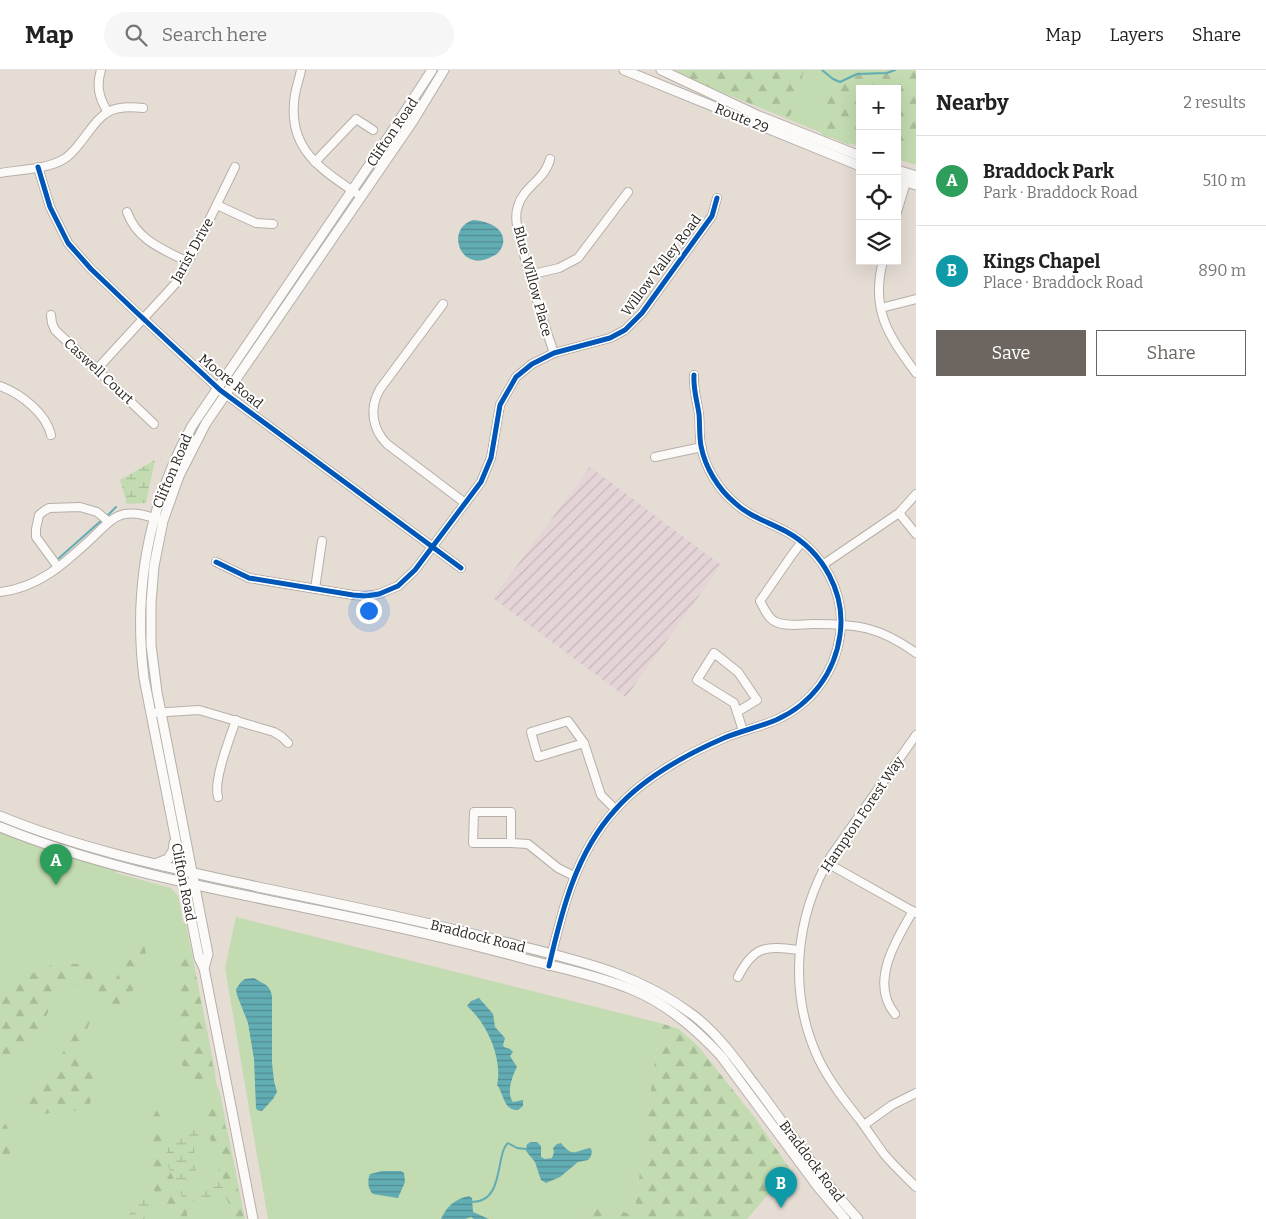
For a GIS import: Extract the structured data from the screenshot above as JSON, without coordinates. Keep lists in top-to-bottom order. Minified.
{"streets":{"main road":["Route 29","Clifton Road","Braddock Road"],"street":["Jarist Drive","Willow Valley Road","Blue Willow Place","Caswell Court","Moore Road","Hampton Forest Way"]},"crossings":[["Clifton Road","Moore Road"],["Clifton Road","Braddock Road"],["Jarist Drive","Caswell Court"],["Jarist Drive","Moore Road"],["Willow Valley Road","Blue Willow Place"],["Willow Valley Road","Moore Road"]],"page":{"header":"Map","search":"Search here","nav":["Map","Layers","Share"],"heading":["Nearby","2 results"],"map_buttons":["+","−"],"list":[{"mark":"A","name":"Braddock Park","note":"Park · Braddock Road","value":"510 m"},{"mark":"B","name":"Kings Chapel","note":"Place · Braddock Road","value":"890 m"}],"buttons":["Save","Share"],"pins":["A","B"]}}
